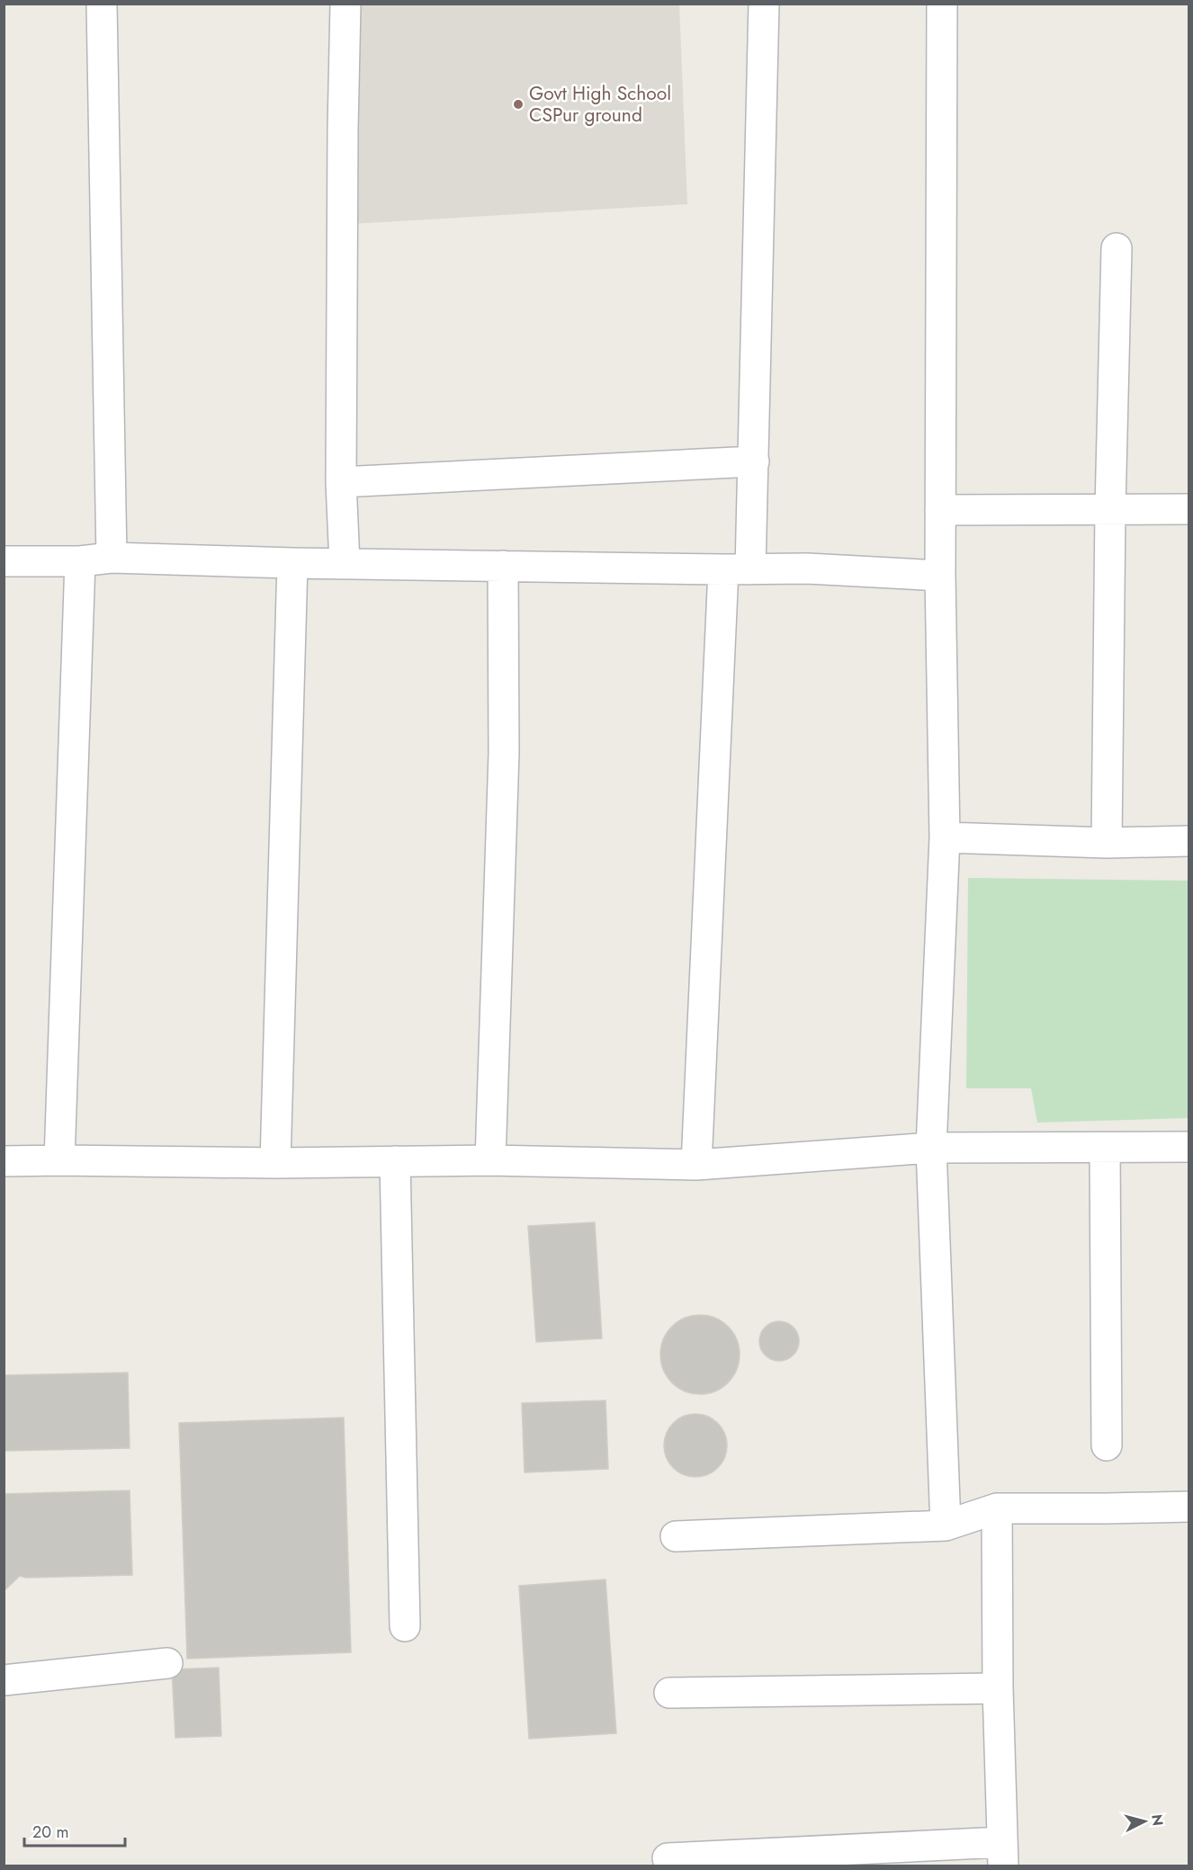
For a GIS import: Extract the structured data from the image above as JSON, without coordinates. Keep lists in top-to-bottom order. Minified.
{"places":["Govt High School CSPur ground"],"scale_bar":"20 m","north":"right"}
